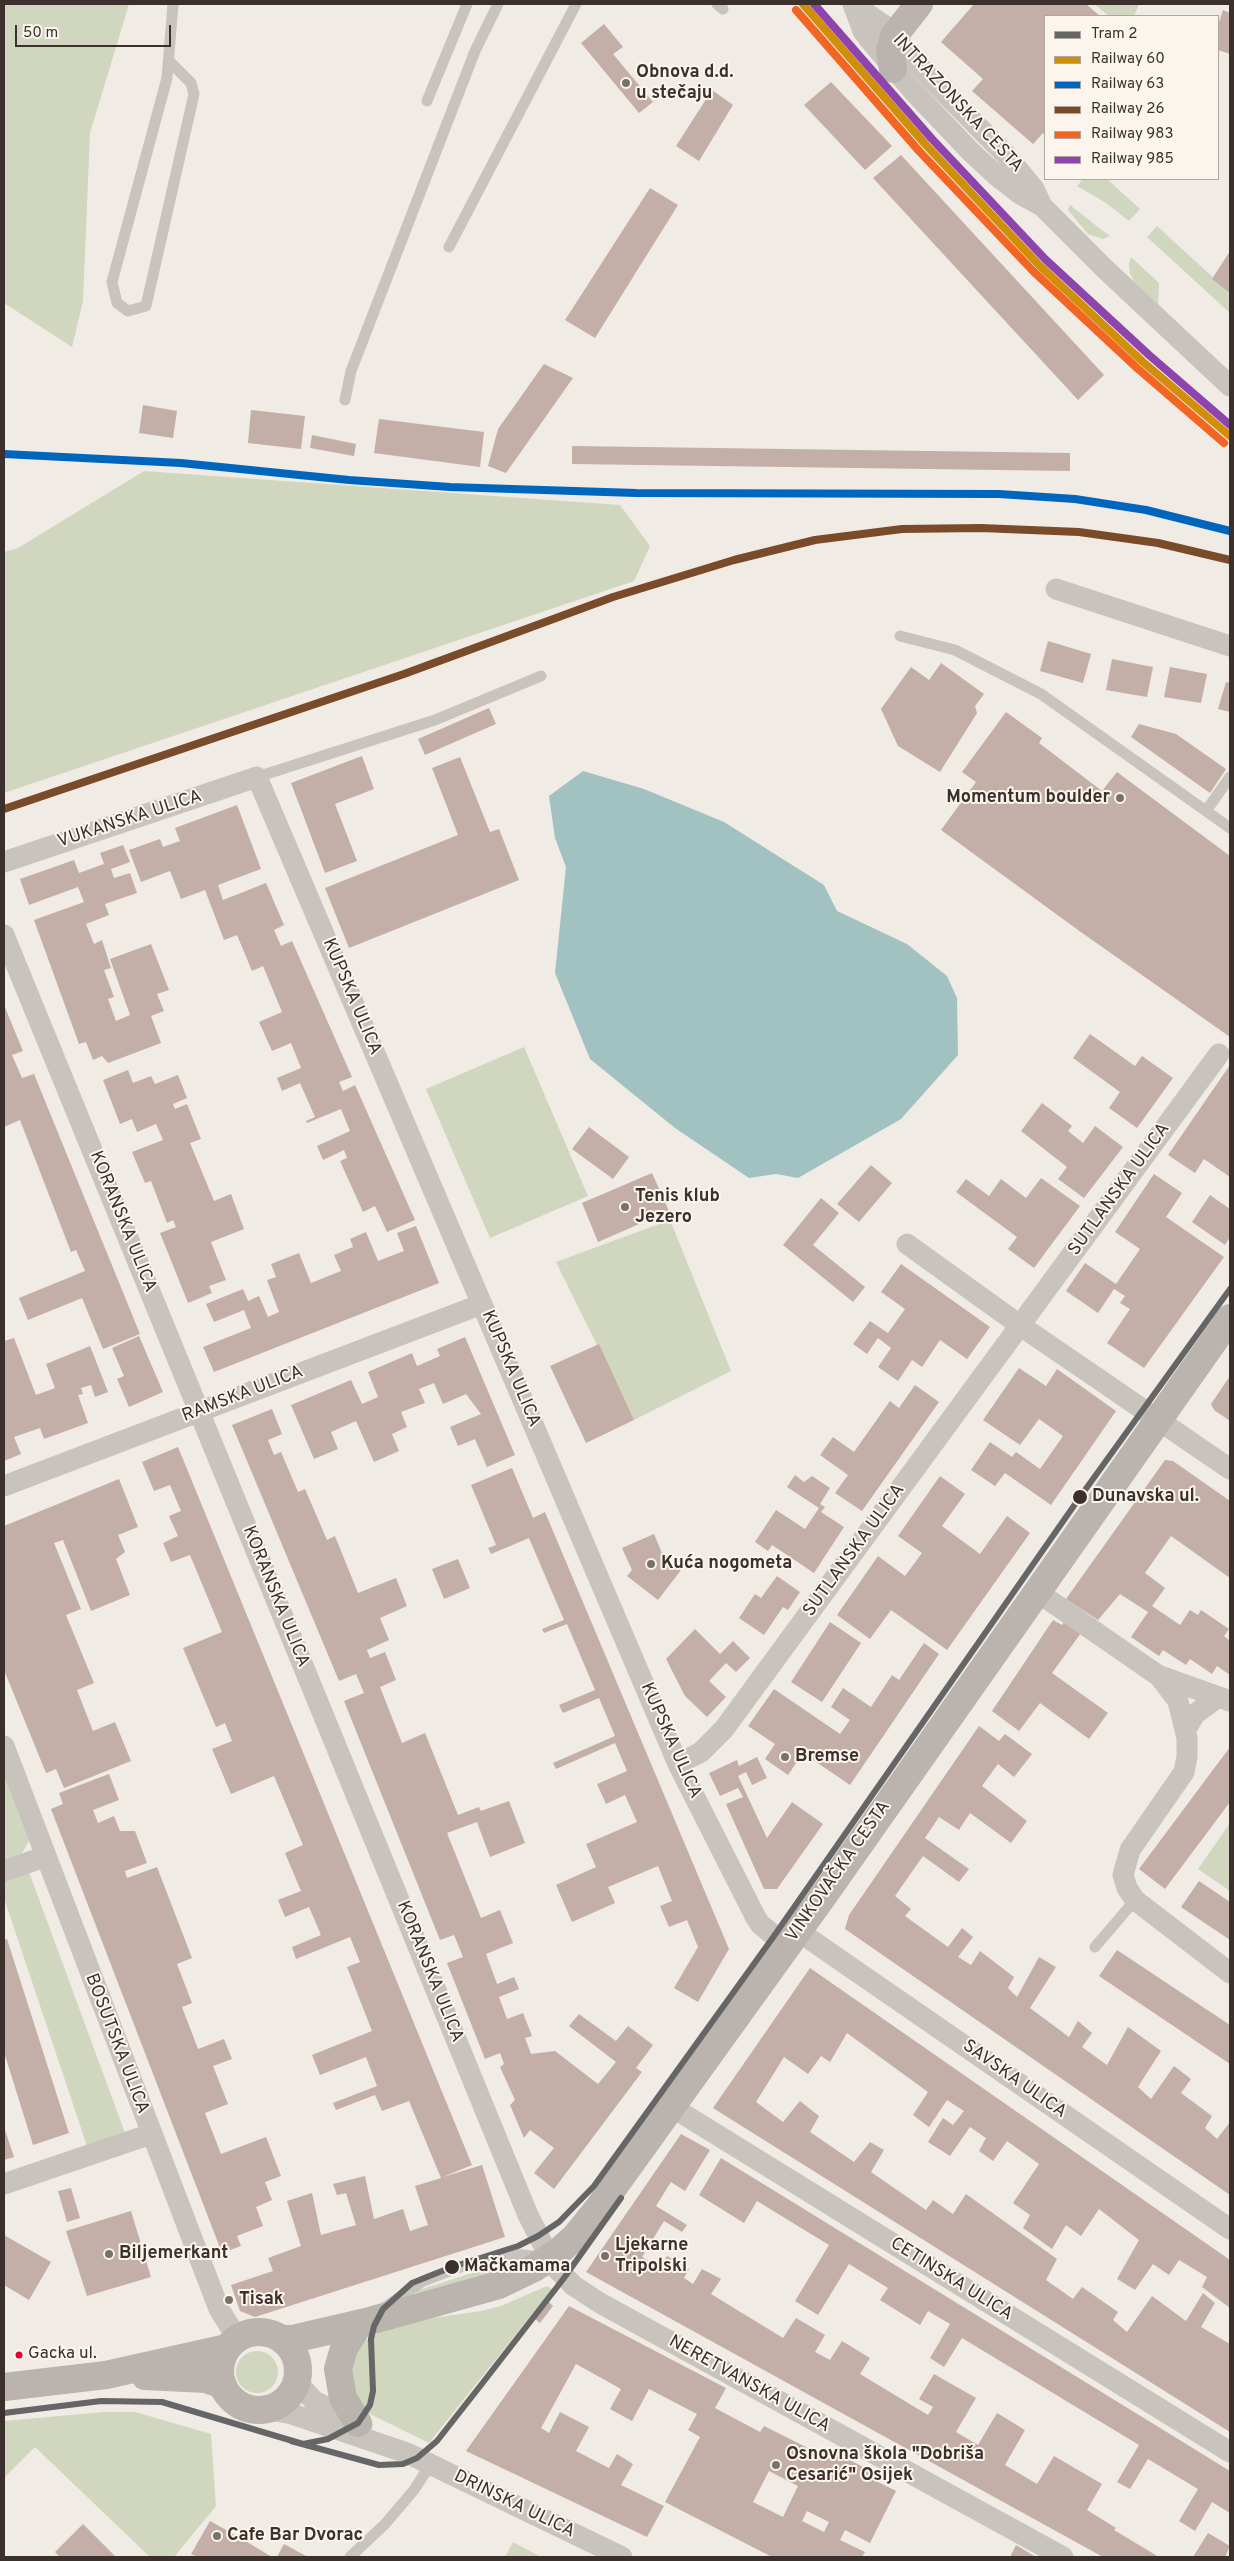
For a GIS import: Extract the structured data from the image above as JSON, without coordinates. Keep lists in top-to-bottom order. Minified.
{"streets":{"main road":["VINKOVAČKA CESTA"],"street":["INTRAZONSKA CESTA","VUKANSKA ULICA","KUPSKA ULICA","SUTLANSKA ULICA","KORANSKA ULICA","RAMSKA ULICA","BOSUTSKA ULICA","SAVSKA ULICA","CETINSKA ULICA","NERETVANSKA ULICA","DRINSKA ULICA"]},"crossings":[["VUKANSKA ULICA","KUPSKA ULICA"],["KUPSKA ULICA","SUTLANSKA ULICA"],["KUPSKA ULICA","RAMSKA ULICA"],["KUPSKA ULICA","VINKOVAČKA CESTA"],["KUPSKA ULICA","SAVSKA ULICA"],["KORANSKA ULICA","RAMSKA ULICA"],["KORANSKA ULICA","VINKOVAČKA CESTA"],["KORANSKA ULICA","NERETVANSKA ULICA"],["VINKOVAČKA CESTA","BOSUTSKA ULICA"],["VINKOVAČKA CESTA","SAVSKA ULICA"],["VINKOVAČKA CESTA","CETINSKA ULICA"],["VINKOVAČKA CESTA","NERETVANSKA ULICA"],["VINKOVAČKA CESTA","DRINSKA ULICA"],["BOSUTSKA ULICA","DRINSKA ULICA"]],"places":["Obnova d.d. u stečaju","Momentum boulder","Tenis klub Jezero","Dunavska ul.","Kuća nogometa","Bremse","Biljemerkant","Ljekarne Tripolski","Mačkamama","Tisak","Gacka ul.","Osnovna škola \"Dobriša Cesarić\" Osijek","Cafe Bar Dvorac"],"lines":["rail line 60","rail line 985","rail line 983","rail line 63","rail line 26","tram line 2"],"legend":["Tram 2","Railway 60","Railway 63","Railway 26","Railway 983","Railway 985"],"scale_bar":"50 m"}
